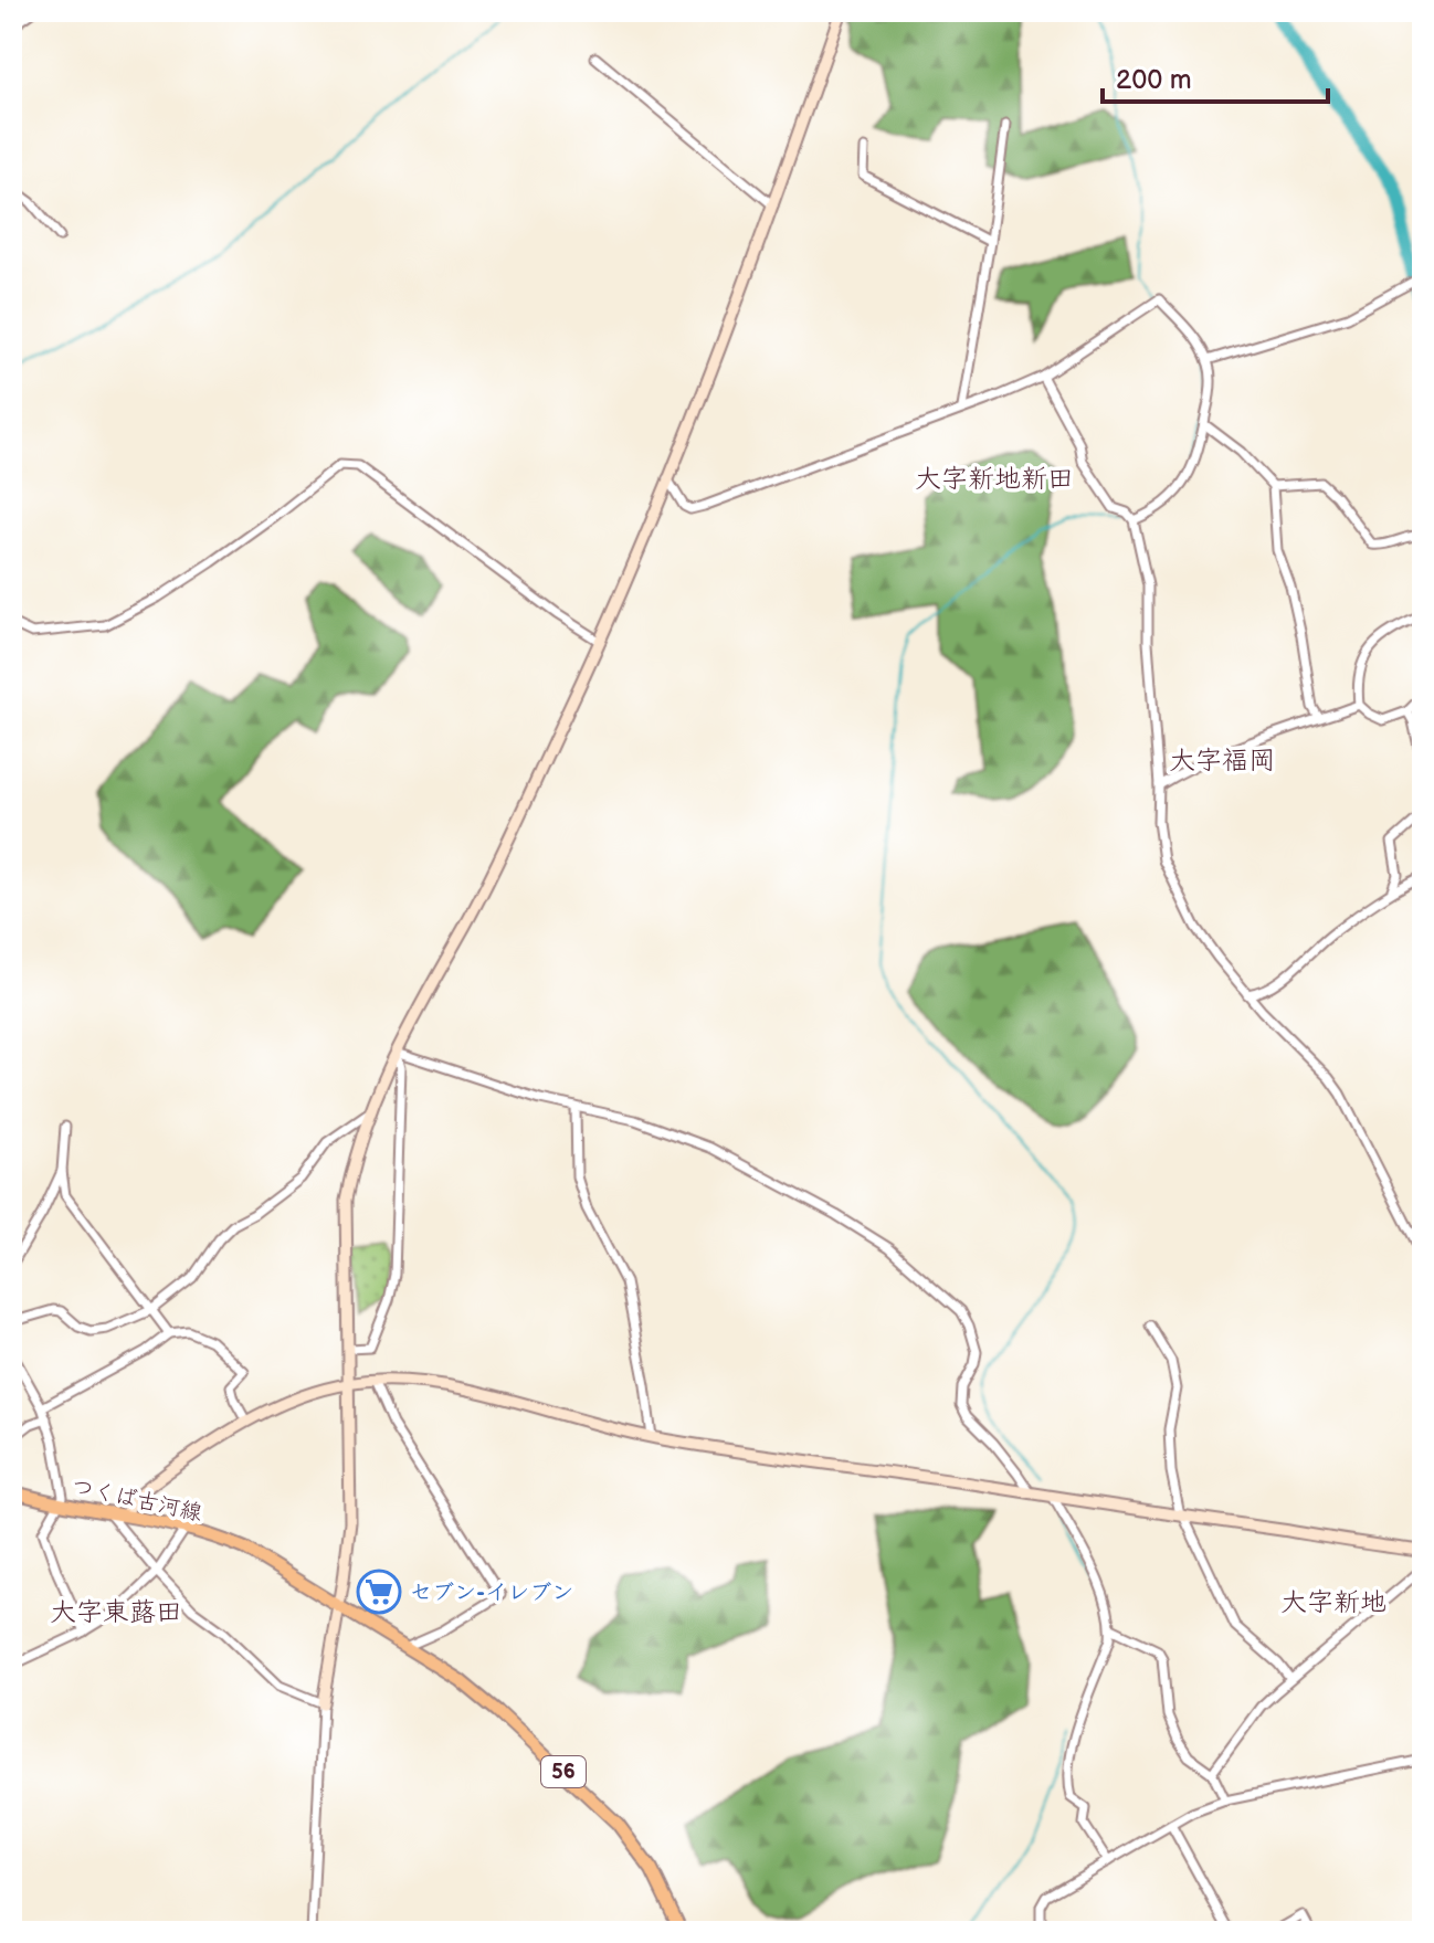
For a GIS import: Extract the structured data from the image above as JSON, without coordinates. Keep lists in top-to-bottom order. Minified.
{"streets":{"main road":["つくば古河線","56"]},"districts":["大字新地新田","大字福岡","大字新地","大字東蕗田"],"places":{"supermarket":["セブン-イレブン"]},"scale_bar":"200 m"}
